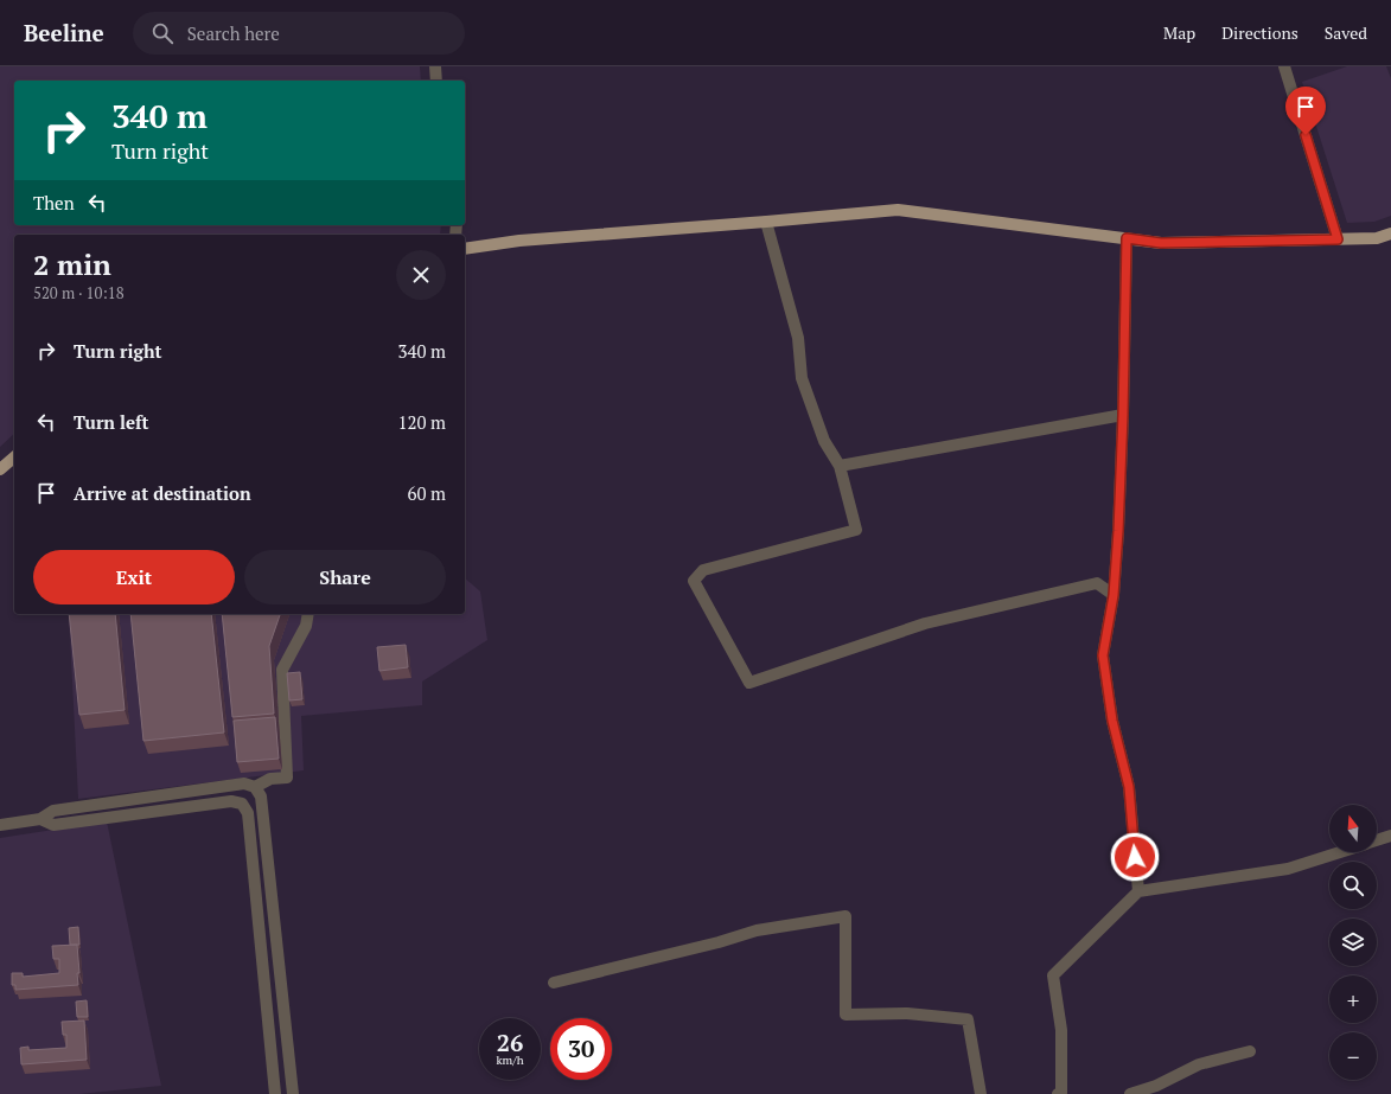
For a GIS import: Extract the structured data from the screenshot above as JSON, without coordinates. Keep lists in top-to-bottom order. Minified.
{"north":"top","page":{"header":"Beeline","search":"Search here","nav":["Map","Directions","Saved"],"turn":["340 m","Turn right"],"then":"Then","heading":["2 min","520 m · 10:18"],"list":[{"name":"Turn right","value":"340 m"},{"name":"Turn left","value":"120 m"},{"name":"Arrive at destination","value":"60 m"}],"buttons":["Exit","Share"],"map_buttons":["+","−"],"speed":"26 km/h","limit":"30"}}
